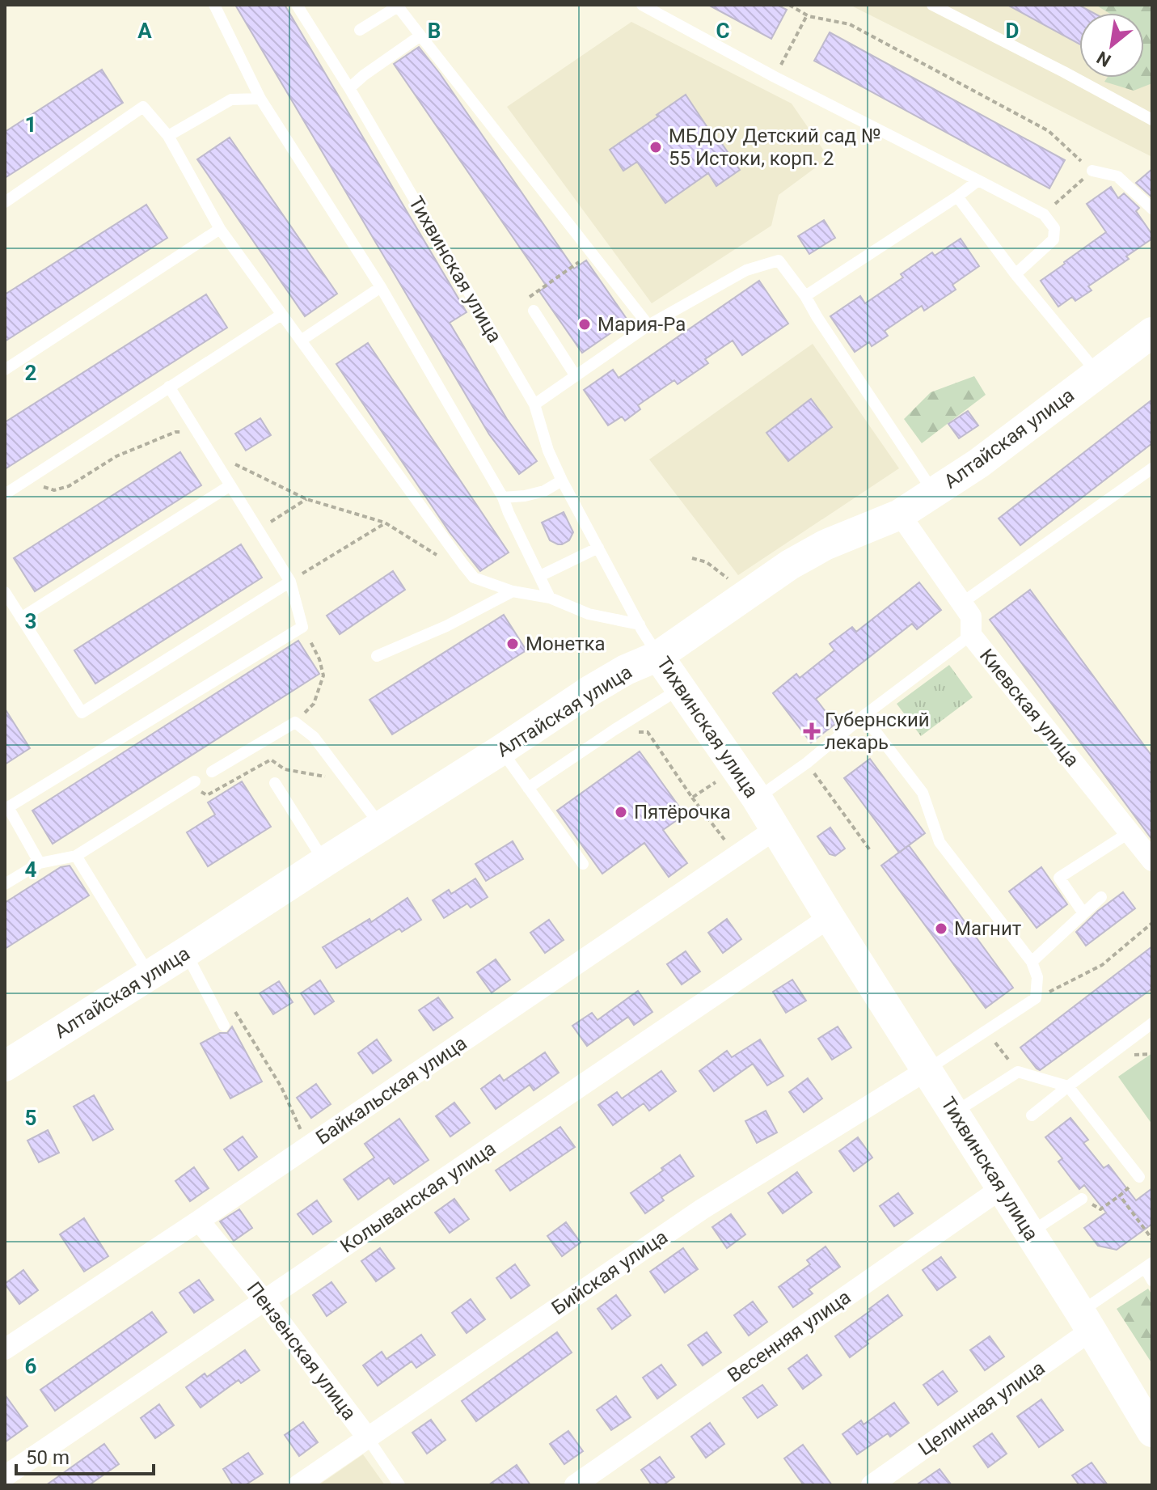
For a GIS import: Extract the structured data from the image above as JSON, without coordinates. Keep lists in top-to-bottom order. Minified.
{"streets":{"main road":["Тихвинская улица","Алтайская улица"],"street":["Киевская улица","Байкальская улица","Колыванская улица","Бийская улица","Весенняя улица","Пензенская улица","Целинная улица"]},"crossings":[["Тихвинская улица","Алтайская улица"],["Тихвинская улица","Байкальская улица"],["Тихвинская улица","Колыванская улица"],["Тихвинская улица","Бийская улица"],["Тихвинская улица","Весенняя улица"],["Тихвинская улица","Целинная улица"],["Алтайская улица","Киевская улица"],["Байкальская улица","Пензенская улица"],["Колыванская улица","Пензенская улица"],["Бийская улица","Пензенская улица"]],"places":{"other":["МБДОУ Детский сад № 55 Истоки, корп. 2","Мария-Ра","Монетка","Пятёрочка","Магнит"],"health":["Губернский лекарь"]},"scale_bar":"50 m","north":"bottom left","grid":{"columns":["A","B","C","D"],"rows":["1","2","3","4","5","6"]}}
